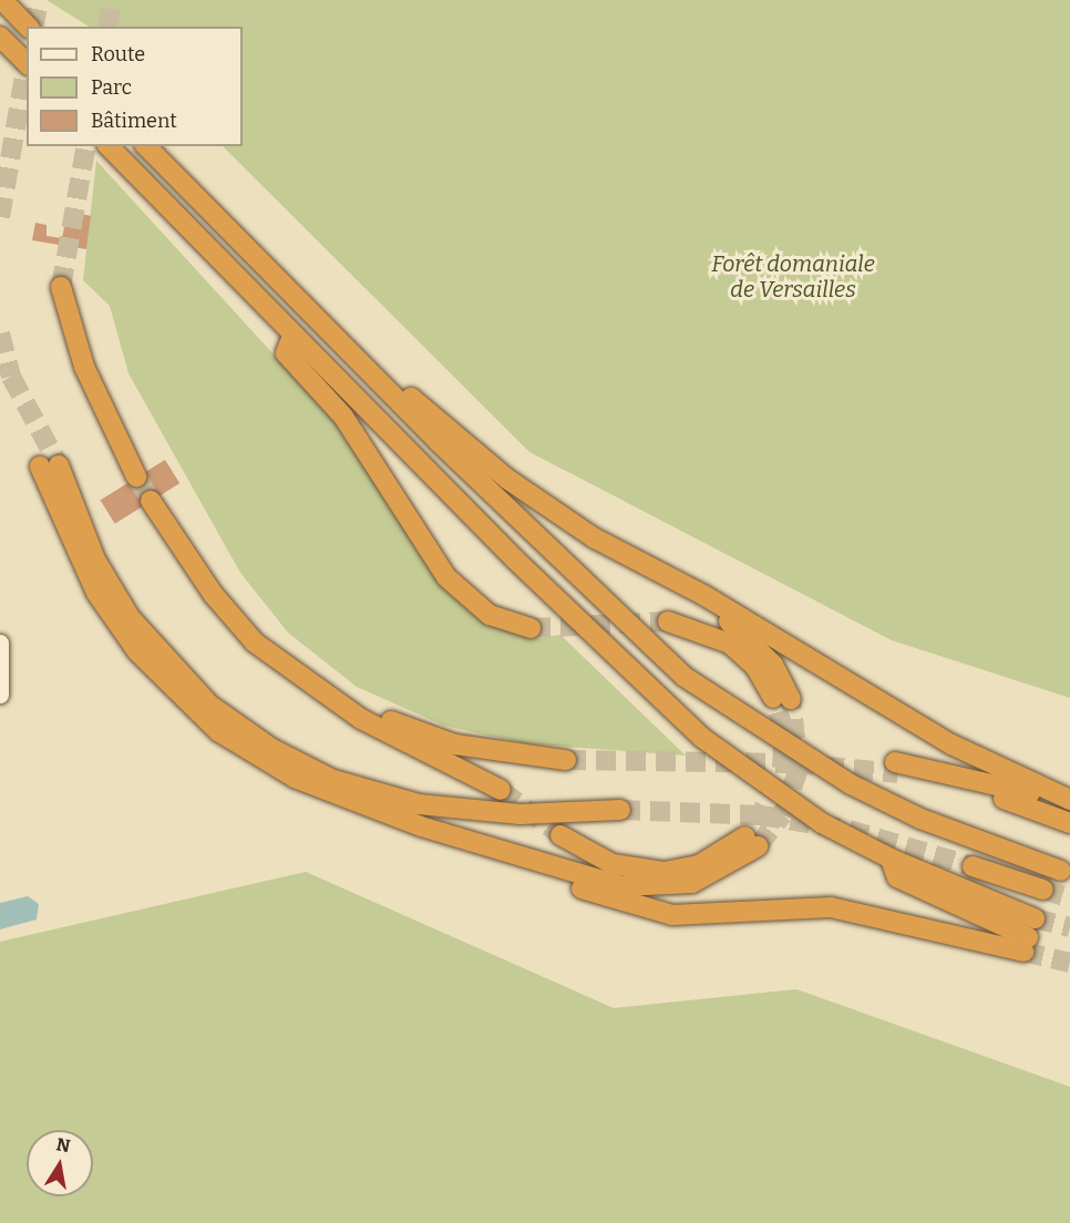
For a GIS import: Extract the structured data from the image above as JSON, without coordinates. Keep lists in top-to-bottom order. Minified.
{"parks":["Forêt domaniale de Versailles"],"legend":["Route","Parc","Bâtiment"],"north":"top"}
